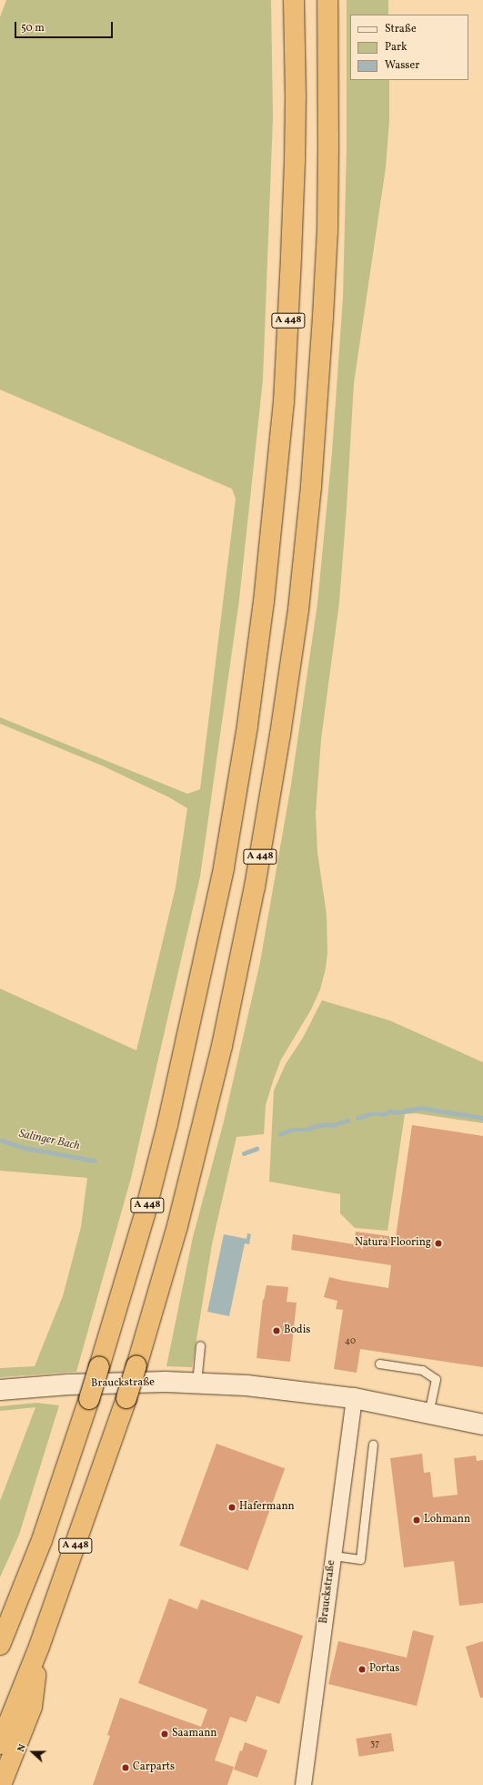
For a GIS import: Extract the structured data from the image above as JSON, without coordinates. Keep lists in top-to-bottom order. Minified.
{"streets":{"highway":["A 448"],"street":["Brauckstraße"]},"water":["Salinger Bach"],"places":["Natura Flooring","Bodis","Hafermann","Lohmann","Portas","Saamann","Carparts"],"house_numbers":["40","37"],"legend":["Straße","Park","Wasser"],"scale_bar":"50 m","north":"left"}
